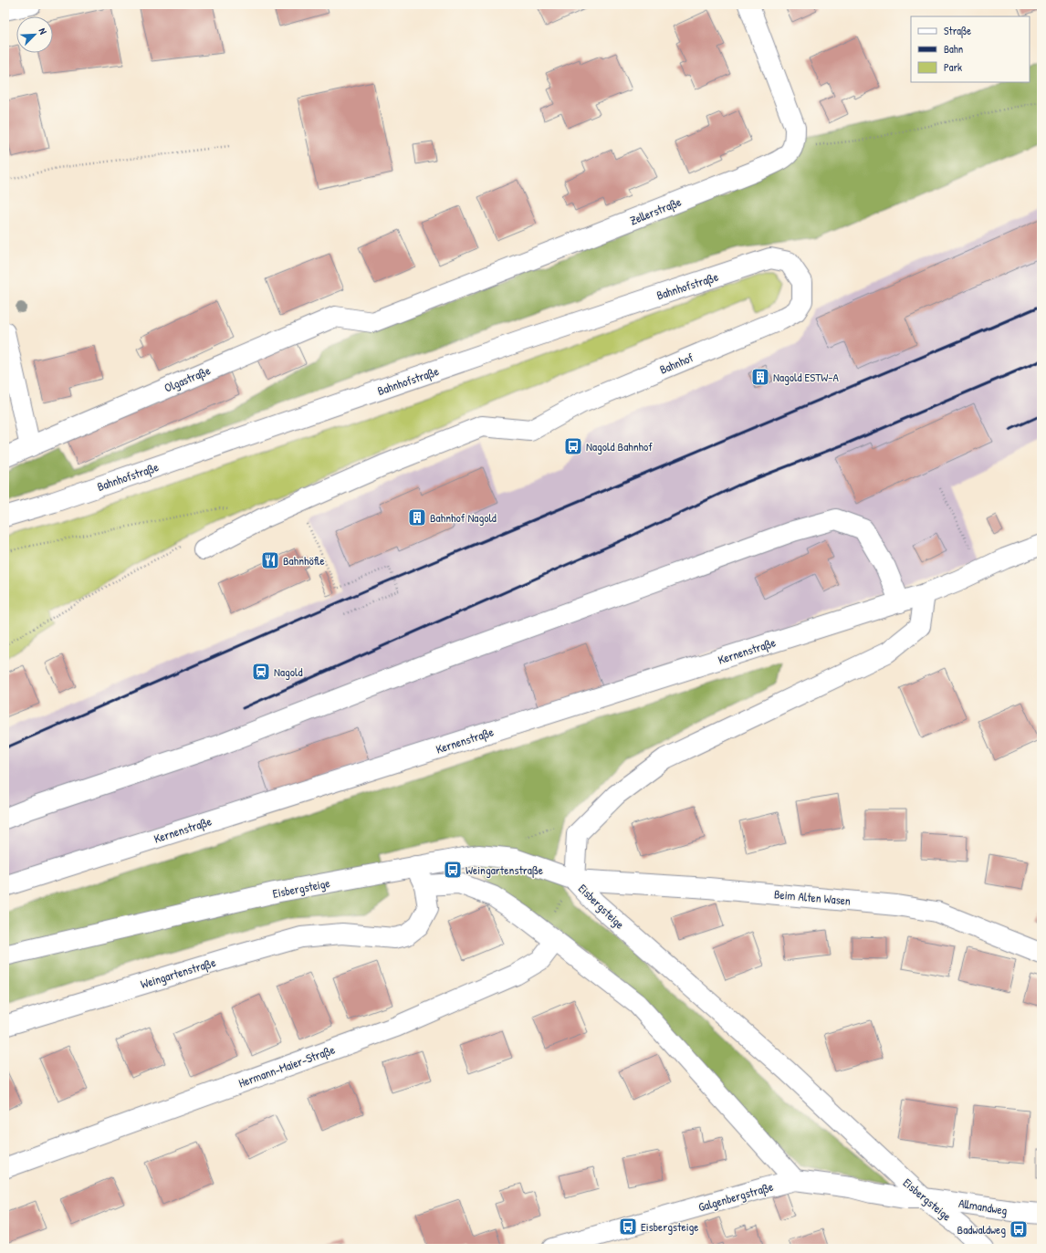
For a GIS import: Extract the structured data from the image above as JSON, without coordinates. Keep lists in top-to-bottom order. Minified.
{"streets":{"street":["Zellerstraße","Bahnhofstraße","Bahnhof","Olgastraße","Kernenstraße","Eisbergsteige","Beim Alten Wasen","Weingartenstraße","Hermann-Maier-Straße","Galgenbergstraße","Allmandweg"]},"crossings":[["Zellerstraße","Olgastraße"],["Bahnhofstraße","Bahnhof"],["Eisbergsteige","Beim Alten Wasen"],["Eisbergsteige","Weingartenstraße"],["Eisbergsteige","Galgenbergstraße"],["Eisbergsteige","Allmandweg"],["Galgenbergstraße","Allmandweg"]],"places":{"building":["Nagold ESTW-A","Bahnhof Nagold"],"bus stop":["Nagold Bahnhof","Weingartenstraße","Eisbergsteige","Badwaldweg"],"restaurant":["Bahnhöfle"],"station":["Nagold"]},"legend":["Straße","Bahn","Park"],"north":"top right"}
